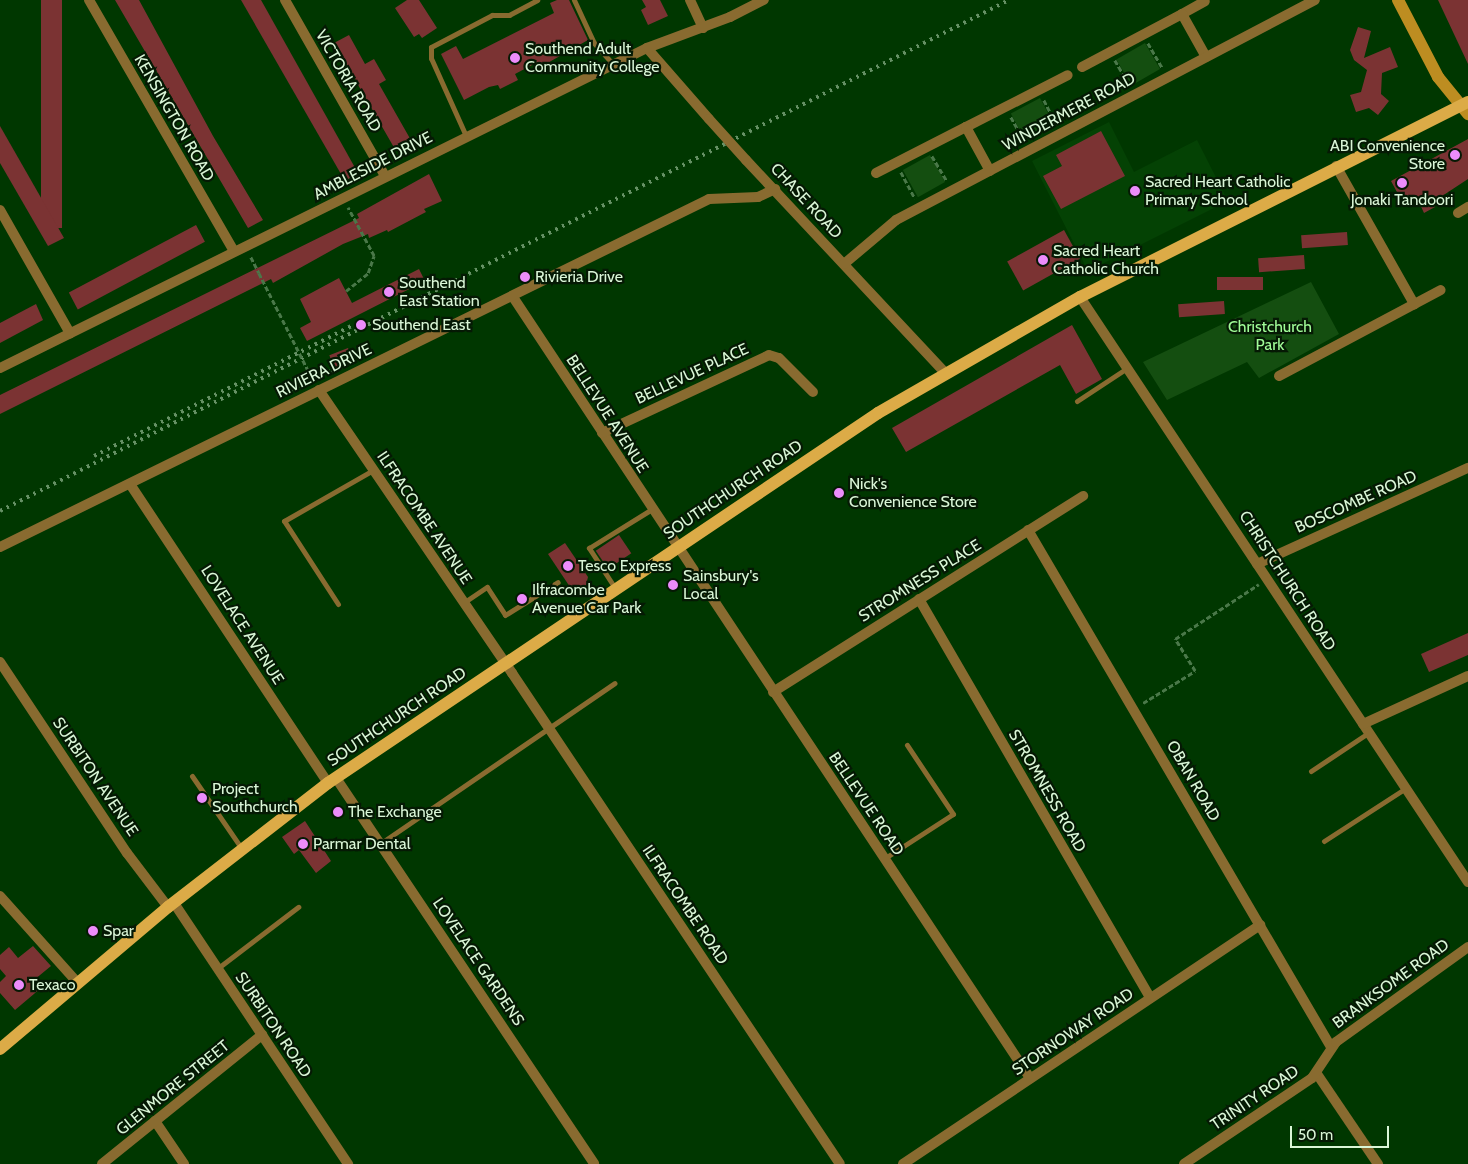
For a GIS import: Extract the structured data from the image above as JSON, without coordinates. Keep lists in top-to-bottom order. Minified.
{"streets":{"main road":["SOUTHCHURCH ROAD"],"street":["VICTORIA ROAD","WINDERMERE ROAD","KENSINGTON ROAD","AMBLESIDE DRIVE","CHASE ROAD","RIVIERA DRIVE","BELLEVUE PLACE","BELLEVUE AVENUE","BOSCOMBE ROAD","ILFRACOMBE AVENUE","STROMNESS PLACE","CHRISTCHURCH ROAD","LOVELACE AVENUE","SURBITON AVENUE","OBAN ROAD","STROMNESS ROAD","BELLEVUE ROAD","ILFRACOMBE ROAD","LOVELACE GARDENS","BRANKSOME ROAD","SURBITON ROAD","STORNOWAY ROAD","GLENMORE STREET","TRINITY ROAD"]},"crossings":[["VICTORIA ROAD","AMBLESIDE DRIVE"],["WINDERMERE ROAD","CHASE ROAD"],["KENSINGTON ROAD","AMBLESIDE DRIVE"],["AMBLESIDE DRIVE","CHASE ROAD"],["CHASE ROAD","RIVIERA DRIVE"],["CHASE ROAD","SOUTHCHURCH ROAD"],["RIVIERA DRIVE","BELLEVUE AVENUE"],["RIVIERA DRIVE","ILFRACOMBE AVENUE"],["RIVIERA DRIVE","LOVELACE AVENUE"],["BELLEVUE PLACE","BELLEVUE AVENUE"],["BELLEVUE AVENUE","SOUTHCHURCH ROAD"],["BELLEVUE AVENUE","BELLEVUE ROAD"],["SOUTHCHURCH ROAD","ILFRACOMBE AVENUE"],["SOUTHCHURCH ROAD","CHRISTCHURCH ROAD"],["SOUTHCHURCH ROAD","LOVELACE AVENUE"],["SOUTHCHURCH ROAD","SURBITON AVENUE"],["SOUTHCHURCH ROAD","BELLEVUE ROAD"],["SOUTHCHURCH ROAD","ILFRACOMBE ROAD"],["SOUTHCHURCH ROAD","LOVELACE GARDENS"],["SOUTHCHURCH ROAD","SURBITON ROAD"],["BOSCOMBE ROAD","CHRISTCHURCH ROAD"],["ILFRACOMBE AVENUE","ILFRACOMBE ROAD"],["STROMNESS PLACE","OBAN ROAD"],["STROMNESS PLACE","STROMNESS ROAD"],["STROMNESS PLACE","BELLEVUE ROAD"],["LOVELACE AVENUE","LOVELACE GARDENS"],["SURBITON AVENUE","SURBITON ROAD"],["OBAN ROAD","BRANKSOME ROAD"],["OBAN ROAD","STORNOWAY ROAD"],["OBAN ROAD","TRINITY ROAD"],["STROMNESS ROAD","STORNOWAY ROAD"],["BELLEVUE ROAD","STORNOWAY ROAD"],["BRANKSOME ROAD","TRINITY ROAD"],["SURBITON ROAD","GLENMORE STREET"]],"parks":["Christchurch Park"],"places":["Southend Adult Community College","ABI Convenience Store","Jonaki Tandoori","Sacred Heart Catholic Primary School","Sacred Heart Catholic Church","Rivieria Drive","Southend East Station","Southend East","Nick's Convenience Store","Tesco Express","Sainsbury's Local","Ilfracombe Avenue Car Park","Project Southchurch","The Exchange","Parmar Dental","Spar","Texaco"],"scale_bar":"50 m"}
